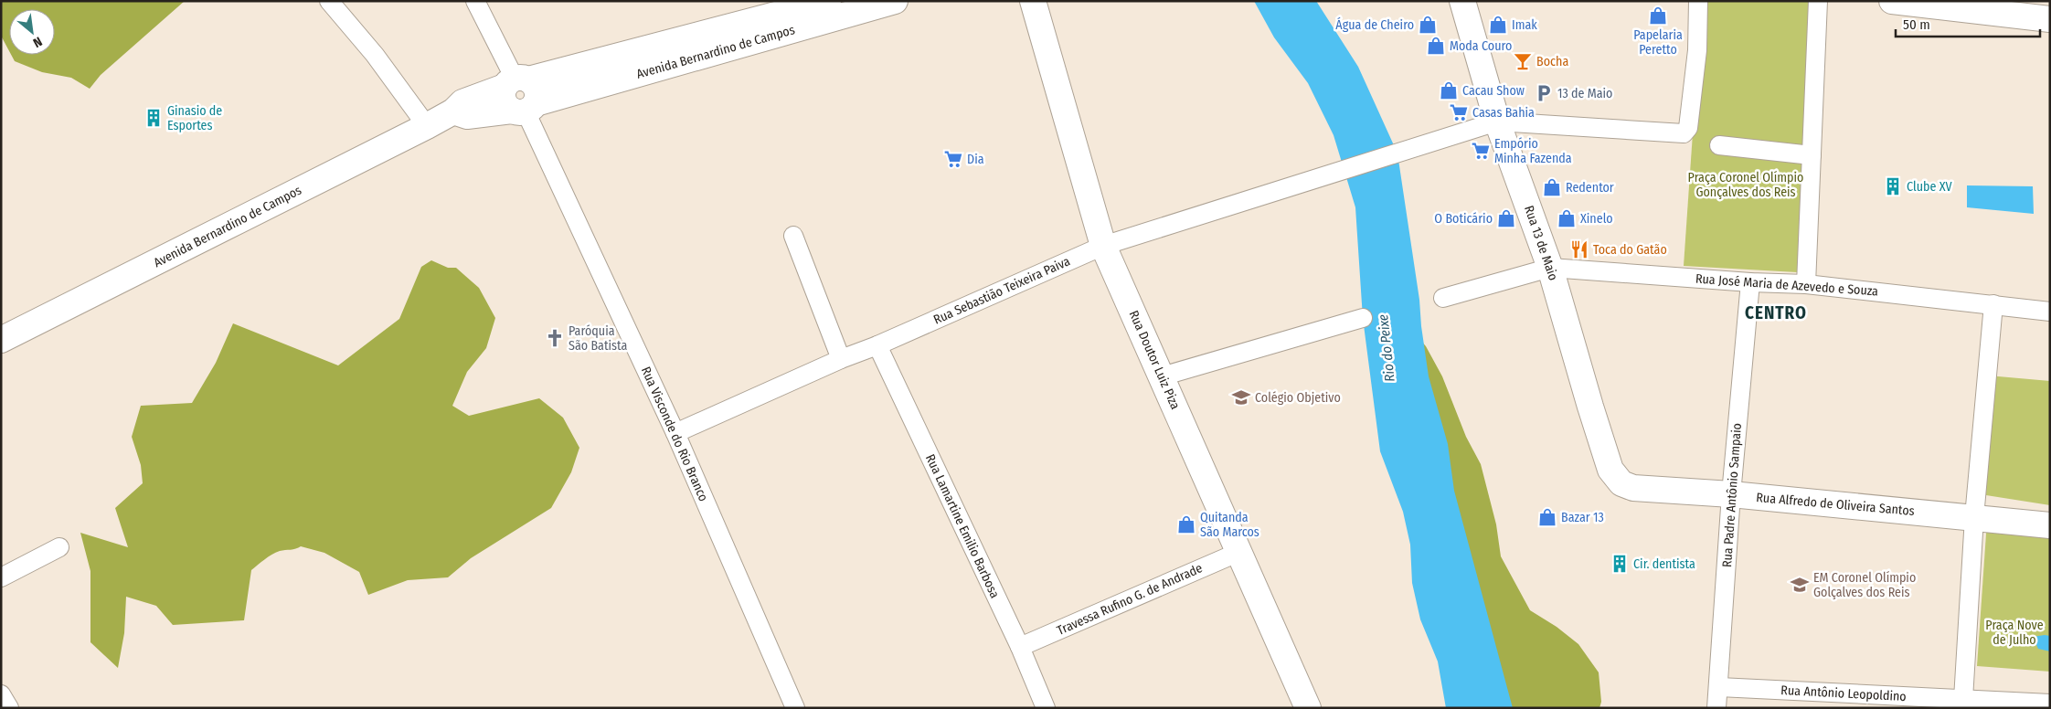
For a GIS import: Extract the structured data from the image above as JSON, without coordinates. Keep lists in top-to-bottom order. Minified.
{"streets":{"street":["Avenida Bernardino de Campos","Rua 13 de Maio","Rua José Maria de Azevedo e Souza","Rua Sebastião Teixeira Paiva","Rua Doutor Luiz Piza","Rua Visconde do Rio Branco","Rua Padre Antônio Sampaio","Rua Alfredo de Oliveira Santos","Rua Lamartine Emilio Barbosa","Travessa Rufino G. de Andrade","Rua Antônio Leopoldino"]},"crossings":[["Avenida Bernardino de Campos","Rua Visconde do Rio Branco"],["Rua 13 de Maio","Rua José Maria de Azevedo e Souza"],["Rua 13 de Maio","Rua Sebastião Teixeira Paiva"],["Rua 13 de Maio","Rua Alfredo de Oliveira Santos"],["Rua José Maria de Azevedo e Souza","Rua Padre Antônio Sampaio"],["Rua Sebastião Teixeira Paiva","Rua Doutor Luiz Piza"],["Rua Sebastião Teixeira Paiva","Rua Visconde do Rio Branco"],["Rua Sebastião Teixeira Paiva","Rua Lamartine Emilio Barbosa"],["Rua Doutor Luiz Piza","Travessa Rufino G. de Andrade"],["Rua Padre Antônio Sampaio","Rua Alfredo de Oliveira Santos"],["Rua Padre Antônio Sampaio","Rua Antônio Leopoldino"],["Rua Lamartine Emilio Barbosa","Travessa Rufino G. de Andrade"]],"districts":["CENTRO"],"water":["Rio do Peixe"],"parks":["Praça Coronel Olímpio Gonçalves dos Reis","Praça Nove de Julho"],"places":{"shop":["Papelaria Peretto","Água de Cheiro","Imak","Moda Couro","Cacau Show","Redentor","O Boticário","Xinelo","Bazar 13","Quitanda São Marcos"],"bar":["Bocha"],"parking":["13 de Maio"],"supermarket":["Casas Bahia","Empório Minha Fazenda","Dia"],"building":["Ginasio de Esportes","Clube XV","Cir. dentista"],"restaurant":["Toca do Gatão"],"church":["Paróquia São Batista"],"school or university":["Colégio Objetivo","EM Coronel Olímpio Golçalves dos Reis"]},"scale_bar":"50 m","north":"bottom right"}
